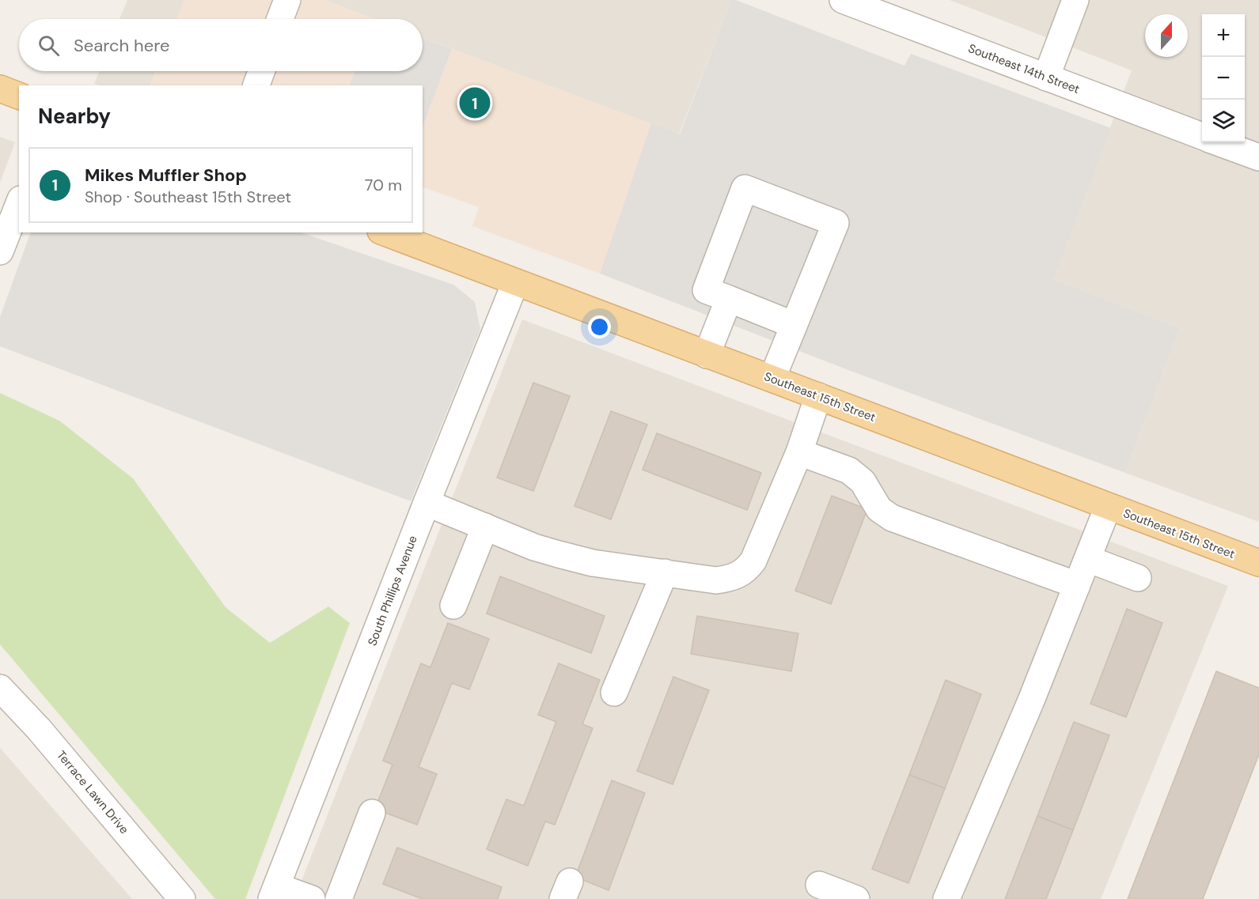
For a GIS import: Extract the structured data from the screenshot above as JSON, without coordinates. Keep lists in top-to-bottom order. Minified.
{"streets":{"main road":["Southeast 15th Street"],"street":["Southeast 14th Street","South Phillips Avenue","Terrace Lawn Drive"]},"crossings":[["Southeast 15th Street","South Phillips Avenue"]],"north":"top","page":{"map_buttons":["+","−"],"search":"Search here","pins":"1","heading":"Nearby","list":[{"mark":"1","name":"Mikes Muffler Shop","note":"Shop · Southeast 15th Street","value":"70 m"}]}}
